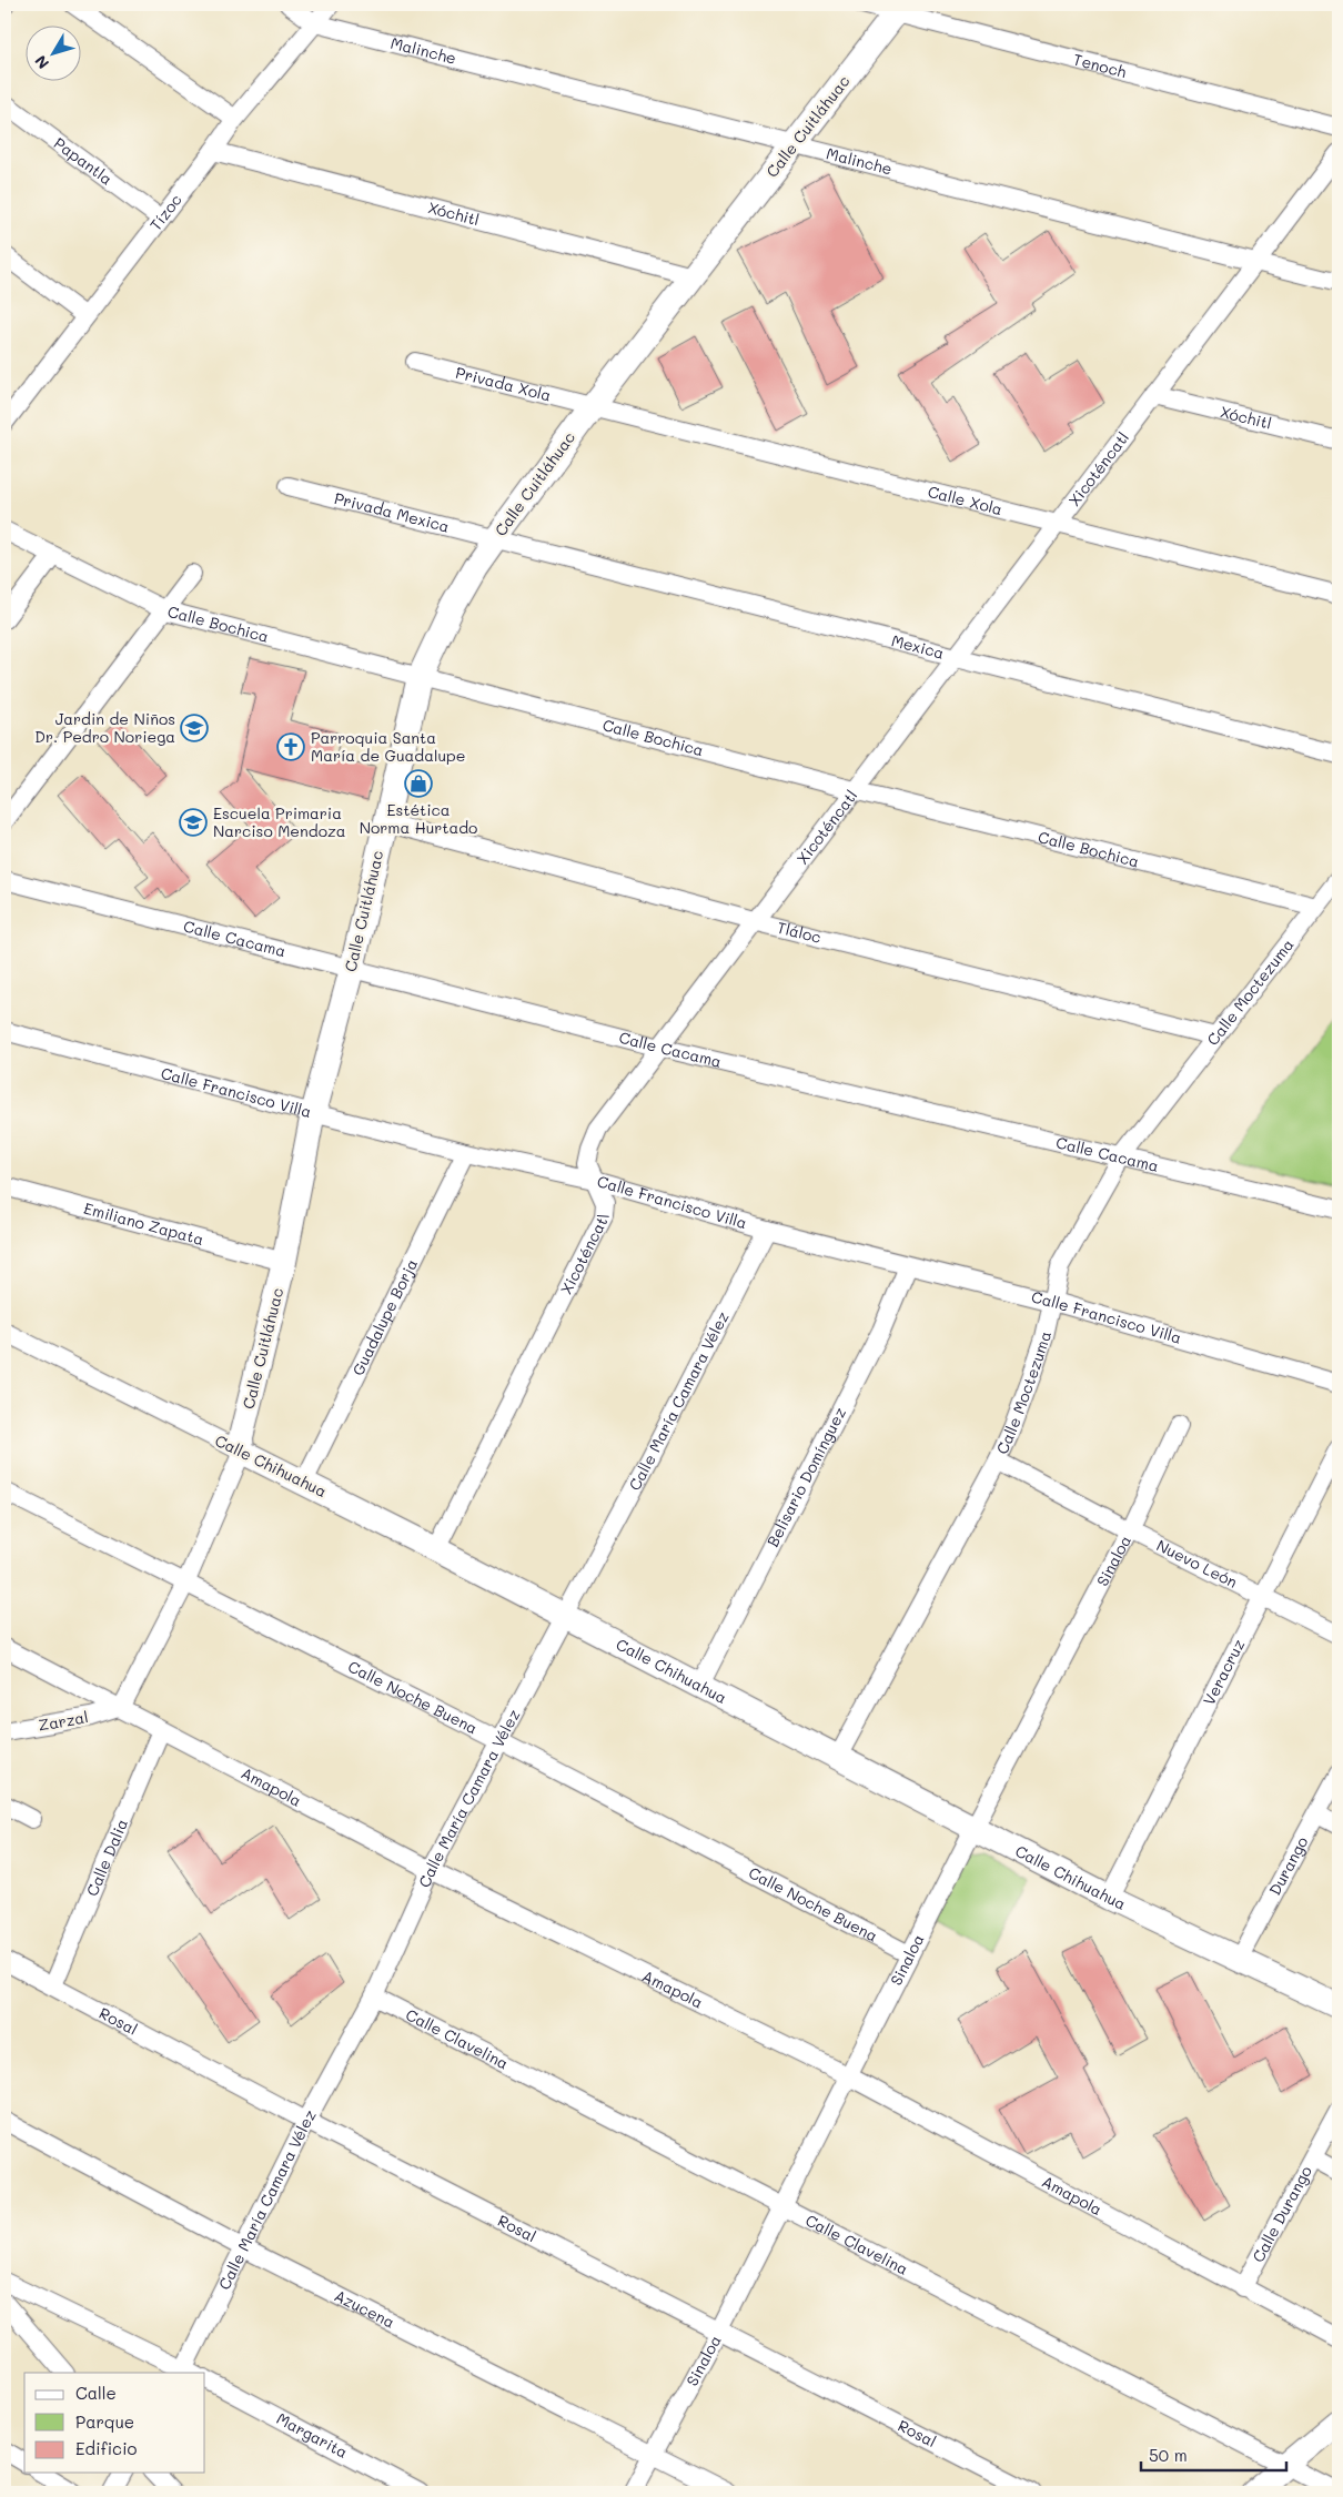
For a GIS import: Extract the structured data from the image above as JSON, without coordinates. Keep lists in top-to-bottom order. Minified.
{"streets":{"street":["Malinche","Tenoch","Calle Cuitláhuac","Papantla","Tízoc","Xóchitl","Privada Xola","Xicoténcatl","Calle Xola","Privada Mexica","Calle Bochica","Mexica","Tláloc","Calle Cacama","Calle Moctezuma","Calle Francisco Villa","Emiliano Zapata","Guadalupe Borja","Calle María Camara Vélez","Calle Chihuahua","Belisario Domínguez","Sinaloa","Nuevo León","Veracruz","Calle Noche Buena","Zarzal","Amapola","Calle Dalia","Durango","Rosal","Calle Clavelina","Calle Durango","Azucena","Margarita"]},"crossings":[["Malinche","Calle Cuitláhuac"],["Malinche","Tízoc"],["Malinche","Xicoténcatl"],["Tenoch","Calle Cuitláhuac"],["Calle Cuitláhuac","Xóchitl"],["Calle Cuitláhuac","Privada Xola"],["Calle Cuitláhuac","Calle Xola"],["Calle Cuitláhuac","Privada Mexica"],["Calle Cuitláhuac","Calle Bochica"],["Calle Cuitláhuac","Mexica"],["Calle Cuitláhuac","Tláloc"],["Calle Cuitláhuac","Calle Cacama"],["Calle Cuitláhuac","Calle Francisco Villa"],["Calle Cuitláhuac","Emiliano Zapata"],["Calle Cuitláhuac","Calle Chihuahua"],["Calle Cuitláhuac","Calle Noche Buena"],["Calle Cuitláhuac","Zarzal"],["Calle Cuitláhuac","Amapola"],["Papantla","Tízoc"],["Tízoc","Xóchitl"],["Xóchitl","Xicoténcatl"],["Privada Xola","Calle Xola"],["Xicoténcatl","Calle Xola"],["Xicoténcatl","Calle Bochica"],["Xicoténcatl","Mexica"],["Xicoténcatl","Tláloc"],["Xicoténcatl","Calle Cacama"],["Xicoténcatl","Calle Francisco Villa"],["Xicoténcatl","Calle Chihuahua"],["Privada Mexica","Mexica"],["Calle Bochica","Calle Moctezuma"],["Tláloc","Calle Moctezuma"],["Calle Cacama","Calle Moctezuma"],["Calle Moctezuma","Calle Francisco Villa"],["Calle Moctezuma","Calle Chihuahua"],["Calle Moctezuma","Nuevo León"],["Calle Francisco Villa","Guadalupe Borja"],["Calle Francisco Villa","Calle María Camara Vélez"],["Calle Francisco Villa","Belisario Domínguez"],["Guadalupe Borja","Calle Chihuahua"],["Calle María Camara Vélez","Calle Chihuahua"],["Calle María Camara Vélez","Calle Noche Buena"],["Calle María Camara Vélez","Amapola"],["Calle María Camara Vélez","Rosal"],["Calle María Camara Vélez","Calle Clavelina"],["Calle María Camara Vélez","Azucena"],["Calle Chihuahua","Belisario Domínguez"],["Calle Chihuahua","Sinaloa"],["Calle Chihuahua","Veracruz"],["Calle Chihuahua","Durango"],["Sinaloa","Nuevo León"],["Sinaloa","Calle Noche Buena"],["Sinaloa","Amapola"],["Sinaloa","Rosal"],["Sinaloa","Calle Clavelina"],["Sinaloa","Azucena"],["Nuevo León","Veracruz"],["Zarzal","Amapola"],["Amapola","Calle Dalia"],["Amapola","Calle Durango"],["Calle Dalia","Rosal"]],"places":{"school or university":["Jardin de Niños Dr. Pedro Noriega","Escuela Primaria Narciso Mendoza"],"church":["Parroquia Santa María de Guadalupe"],"shop":["Estética Norma Hurtado"]},"legend":["Calle","Parque","Edificio"],"scale_bar":"50 m","north":"bottom left"}
